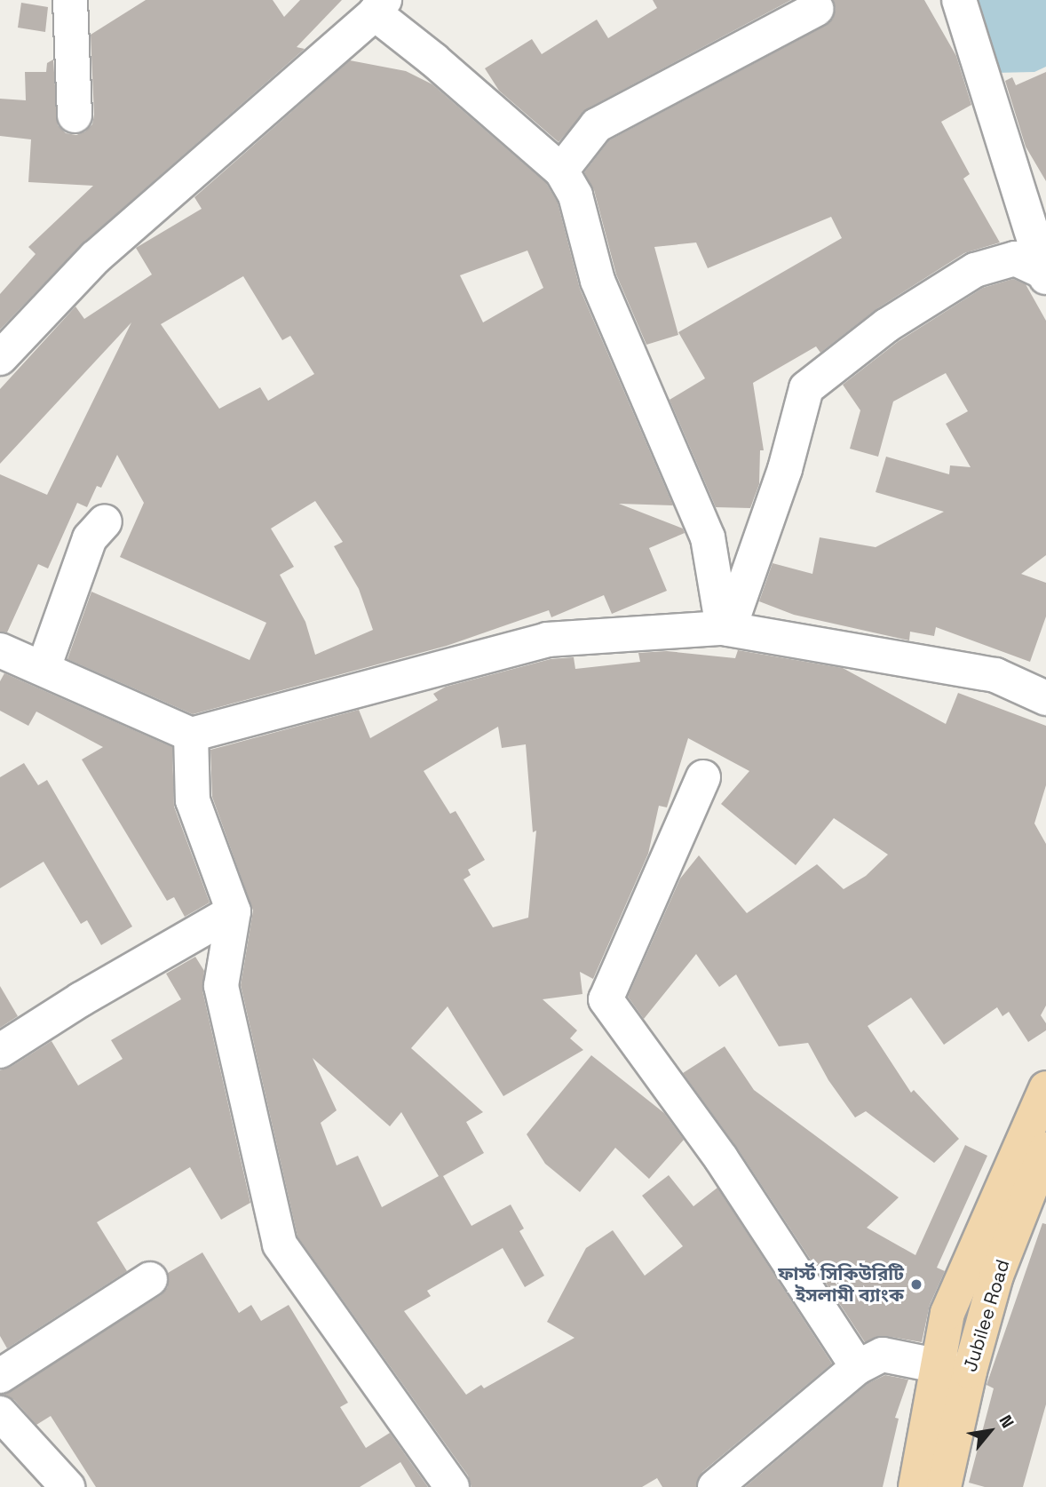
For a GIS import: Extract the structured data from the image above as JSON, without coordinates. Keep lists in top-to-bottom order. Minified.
{"streets":{"main road":["Jubilee Road"]},"places":["ফার্স্ট সিকিউরিটি ইসলামী ব্যাংক"],"north":"top right"}
